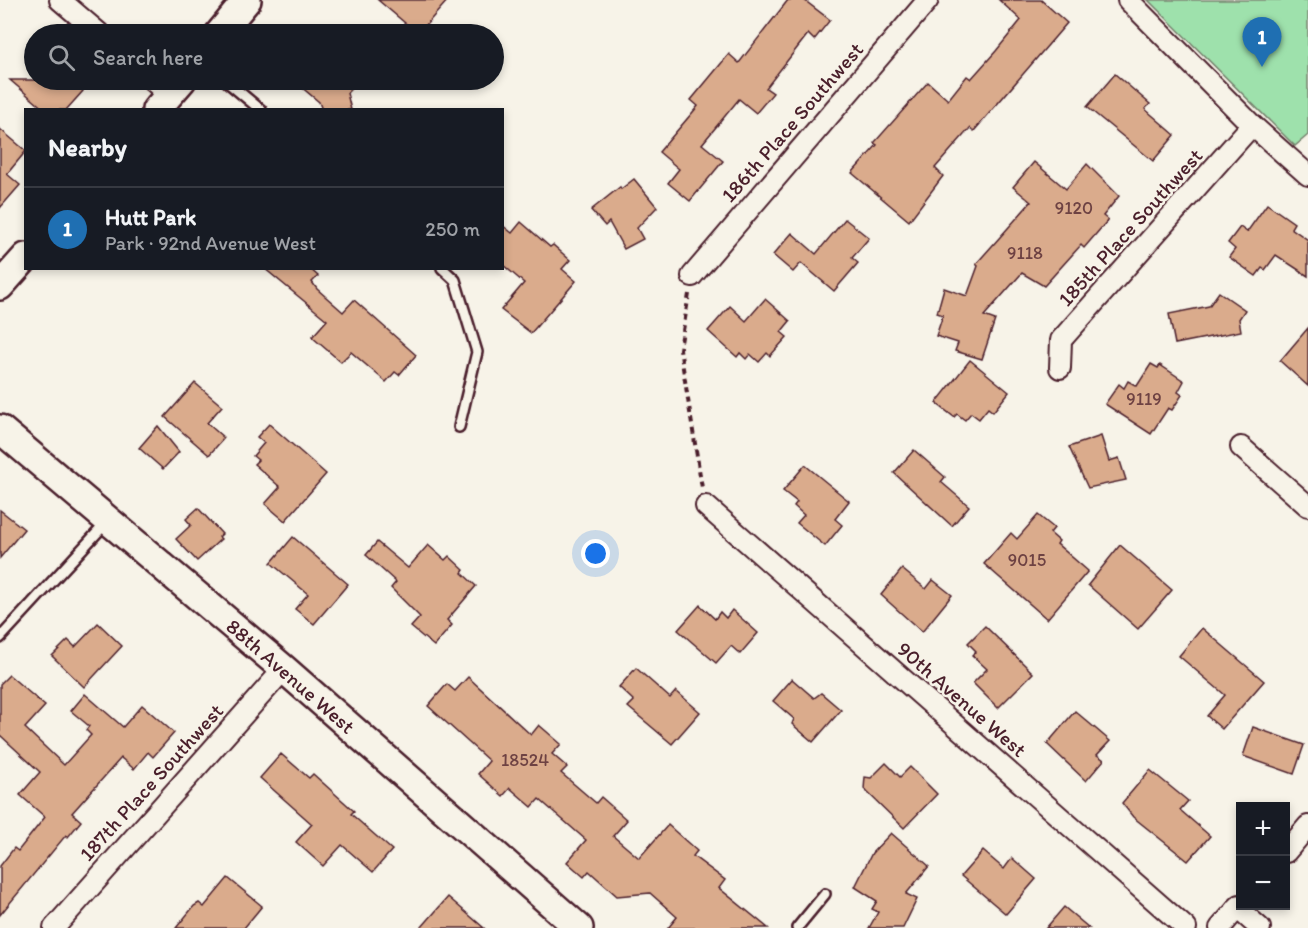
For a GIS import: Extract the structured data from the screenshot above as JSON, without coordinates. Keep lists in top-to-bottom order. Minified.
{"streets":{"street":["186th Place Southwest","185th Place Southwest","88th Avenue West","90th Avenue West","187th Place Southwest"]},"crossings":[["88th Avenue West","187th Place Southwest"]],"house_numbers":["9120","9118","9119","9015","18524"],"page":{"pins":"1","search":"Search here","heading":"Nearby","list":[{"mark":"1","name":"Hutt Park","note":"Park · 92nd Avenue West","value":"250 m"}],"map_buttons":["+","−"]}}
